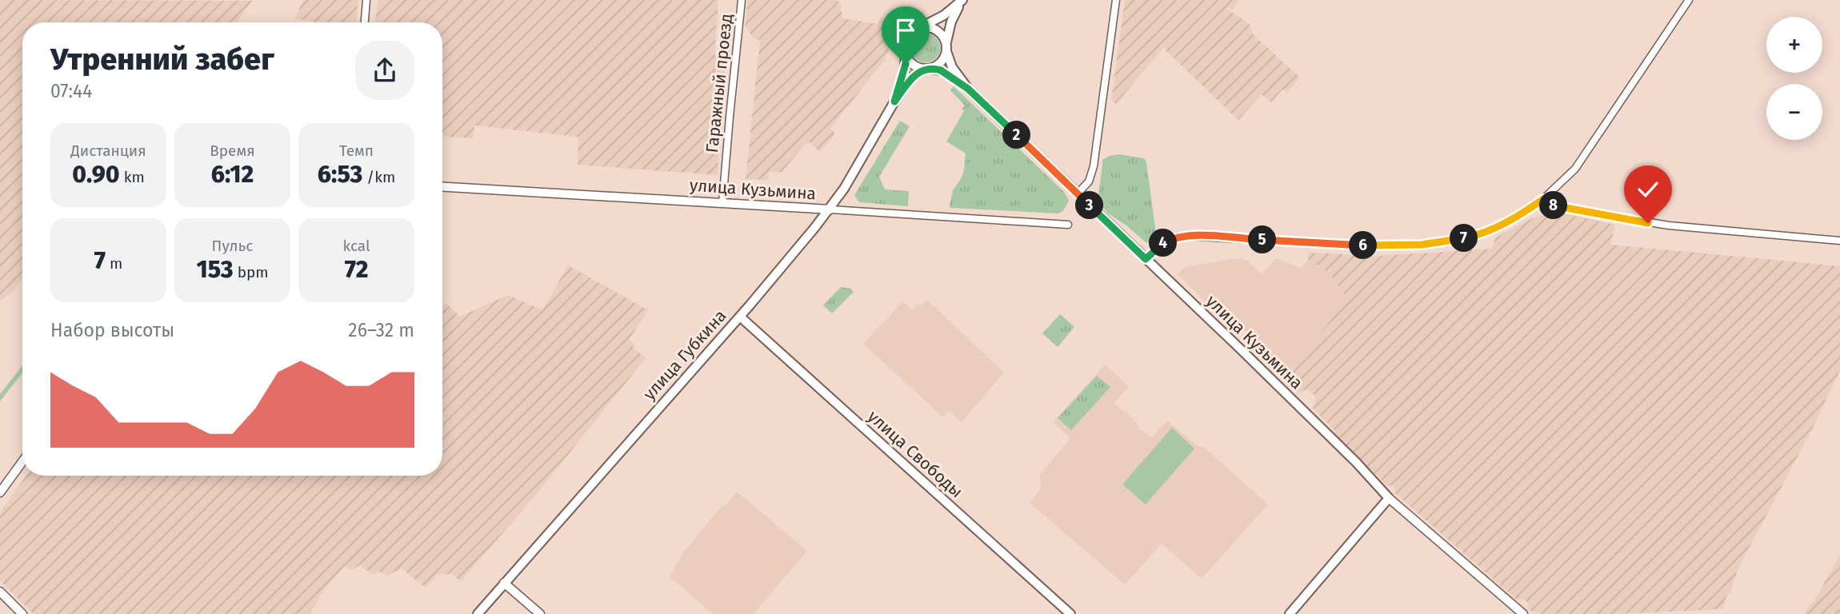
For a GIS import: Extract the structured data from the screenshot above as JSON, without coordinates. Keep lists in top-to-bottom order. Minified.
{"streets":{"main road":["улица Кузьмина","улица Губкина","улица Свободы"],"street":["Гаражный проезд"]},"crossings":[["Гаражный проезд","улица Кузьмина"],["улица Кузьмина","улица Губкина"],["улица Губкина","улица Свободы"]],"page":{"map_buttons":["+","−"],"heading":["Утренний забег","07:44"],"stats":[["Дистанция","0.90 km"],["Время","6:12"],["Темп","6:53 /km"],["7 m"],["Пульс","153 bpm"],["kcal","72"]],"pins":["2","3","8","7","5","4","6"],"chart":["Набор высоты","26–32 m"]}}
